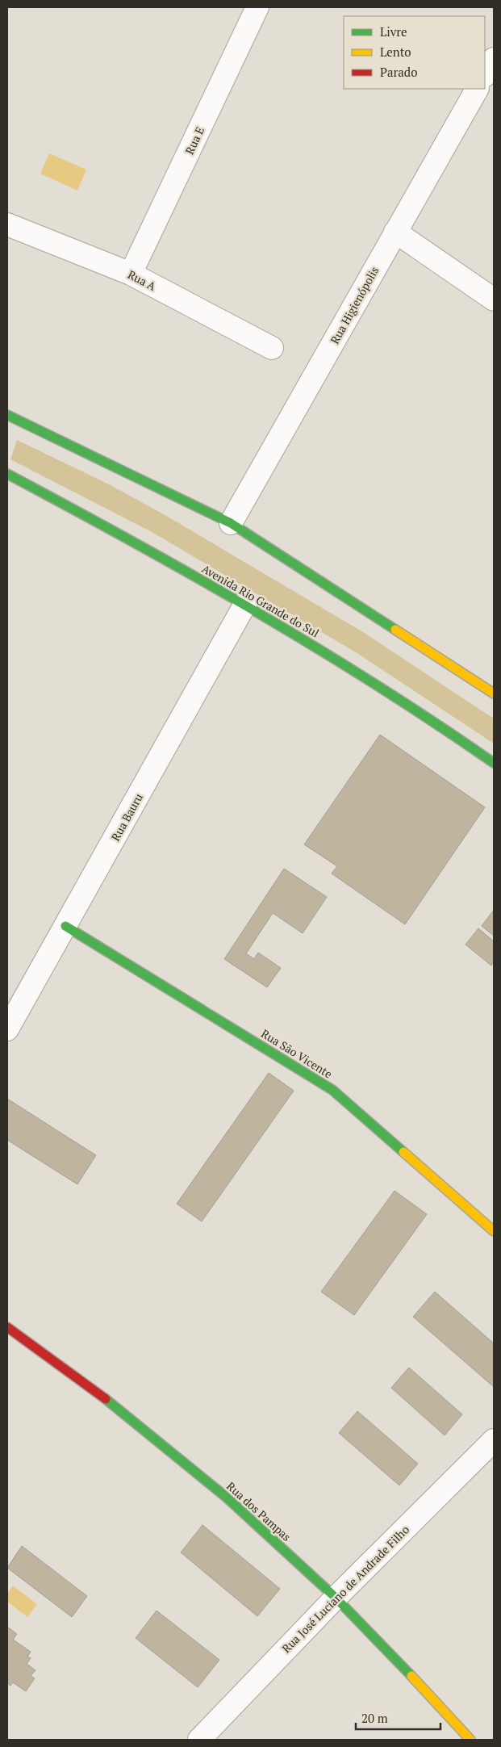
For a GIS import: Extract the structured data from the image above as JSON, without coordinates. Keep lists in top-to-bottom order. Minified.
{"streets":{"street":["Rua E","Rua A","Rua Higienópolis","Avenida Rio Grande do Sul","Rua Bauru","Rua São Vicente","Rua dos Pampas","Rua José Luciano de Andrade Filho"]},"crossings":[["Rua E","Rua A"],["Avenida Rio Grande do Sul","Rua Bauru"],["Rua Bauru","Rua São Vicente"],["Rua dos Pampas","Rua José Luciano de Andrade Filho"]],"legend":["Livre","Lento","Parado"],"scale_bar":"20 m"}
